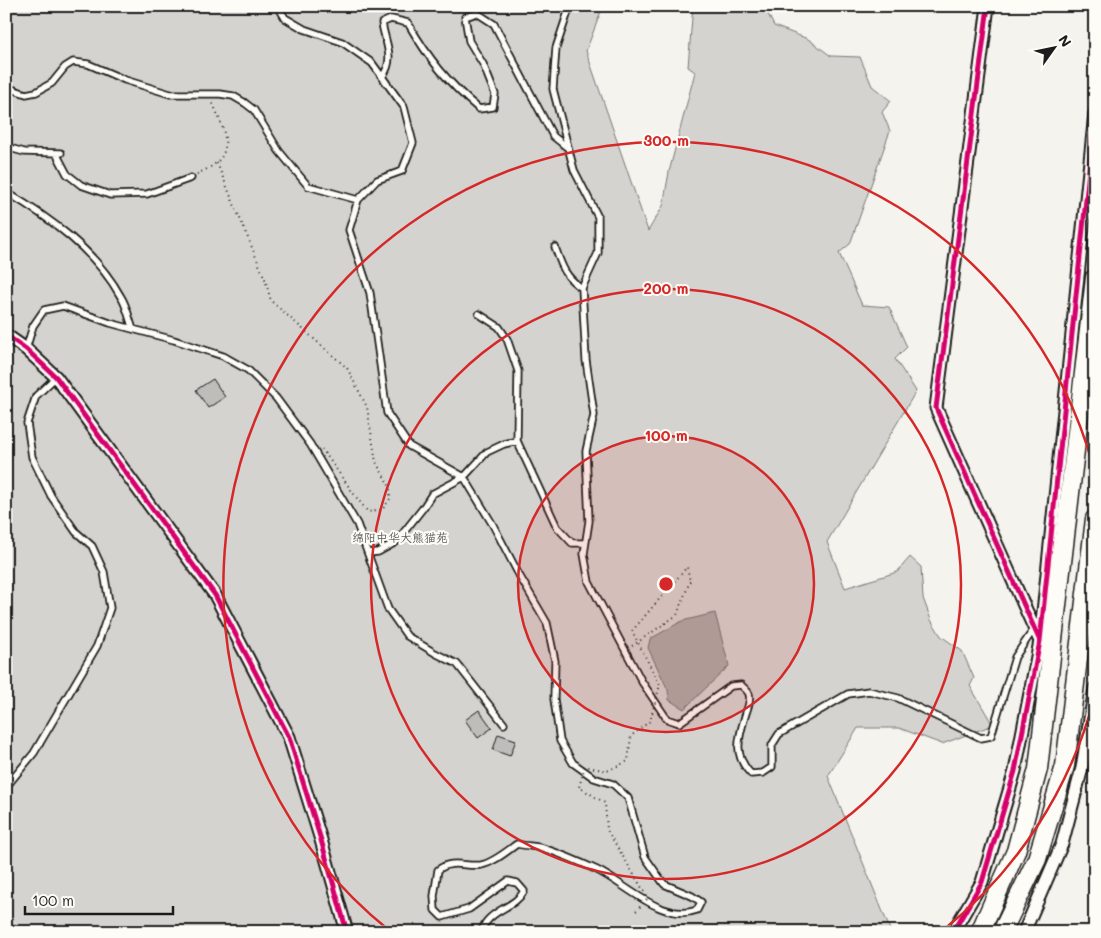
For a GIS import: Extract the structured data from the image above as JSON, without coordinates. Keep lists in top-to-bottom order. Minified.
{"parks":["绵阳中华大熊猫苑"],"scale_bar":"100 m","north":"top right","rings":["300 m","200 m","100 m"]}
